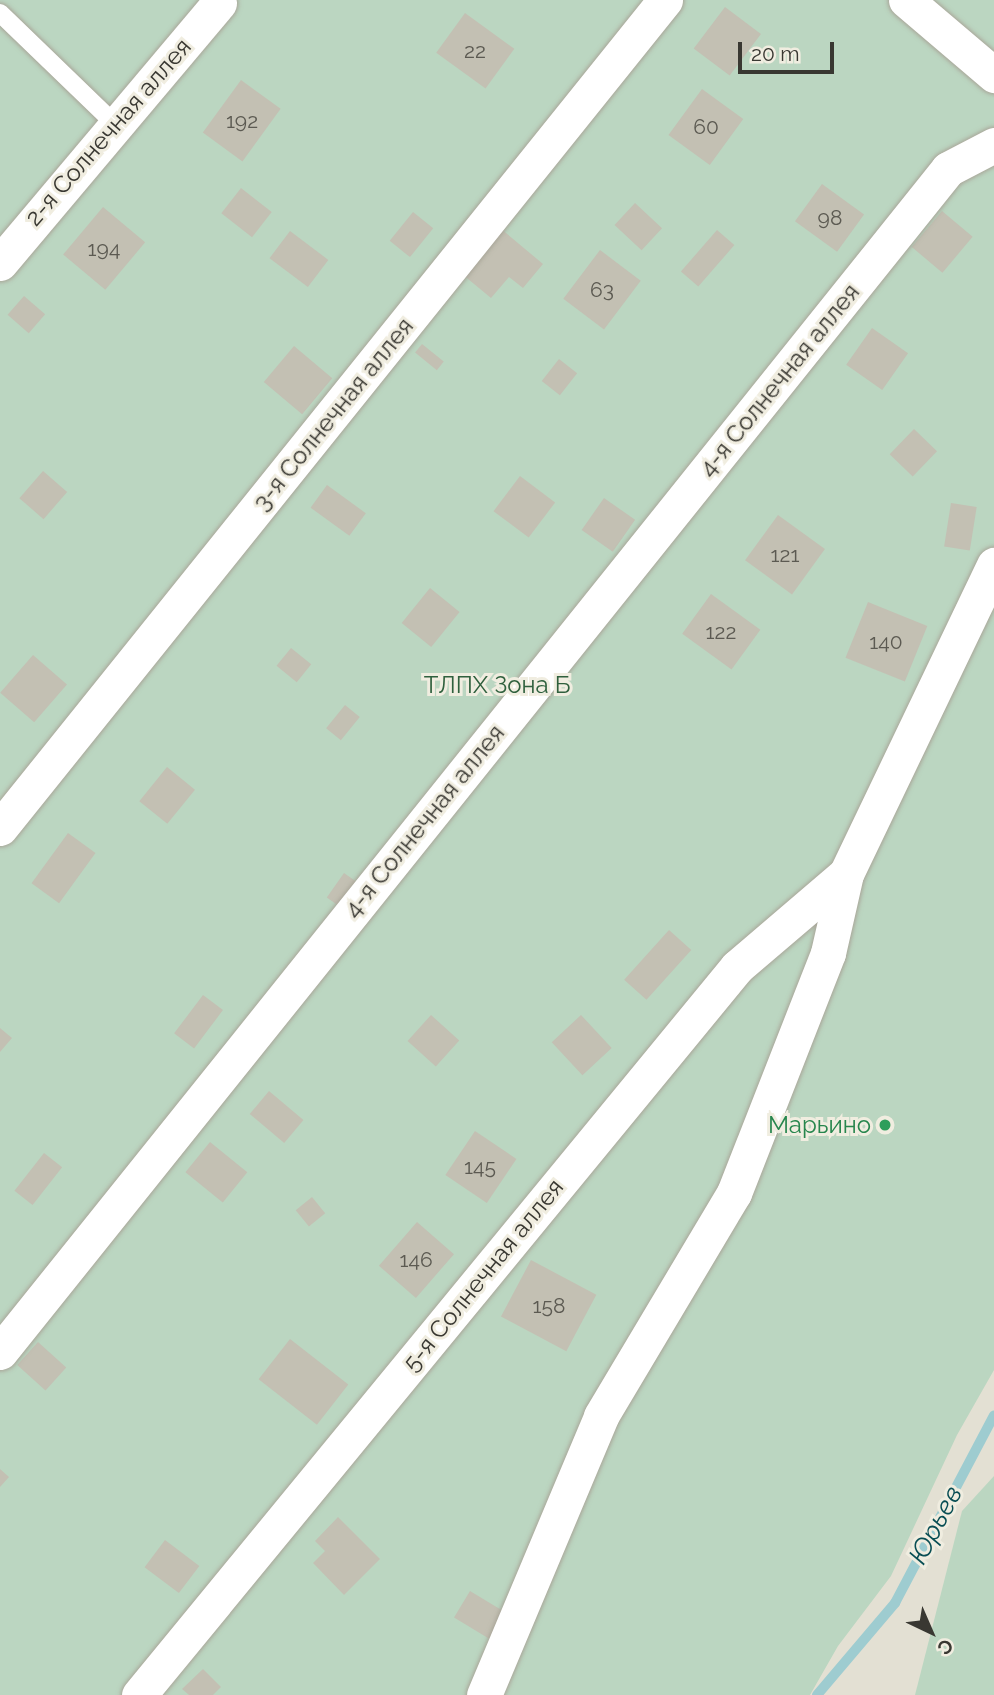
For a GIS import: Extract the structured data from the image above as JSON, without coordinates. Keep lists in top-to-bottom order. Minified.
{"streets":{"street":["2-я Солнечная аллея","4-я Солнечная аллея","3-я Солнечная аллея","5-я Солнечная аллея"]},"water":["Юрьев"],"parks":["ТЛПХ Зона Б"],"places":["Марьино"],"house_numbers":["22","192","60","98","194","63","121","122","140","145","146","158"],"scale_bar":"20 m","north":"bottom right"}
